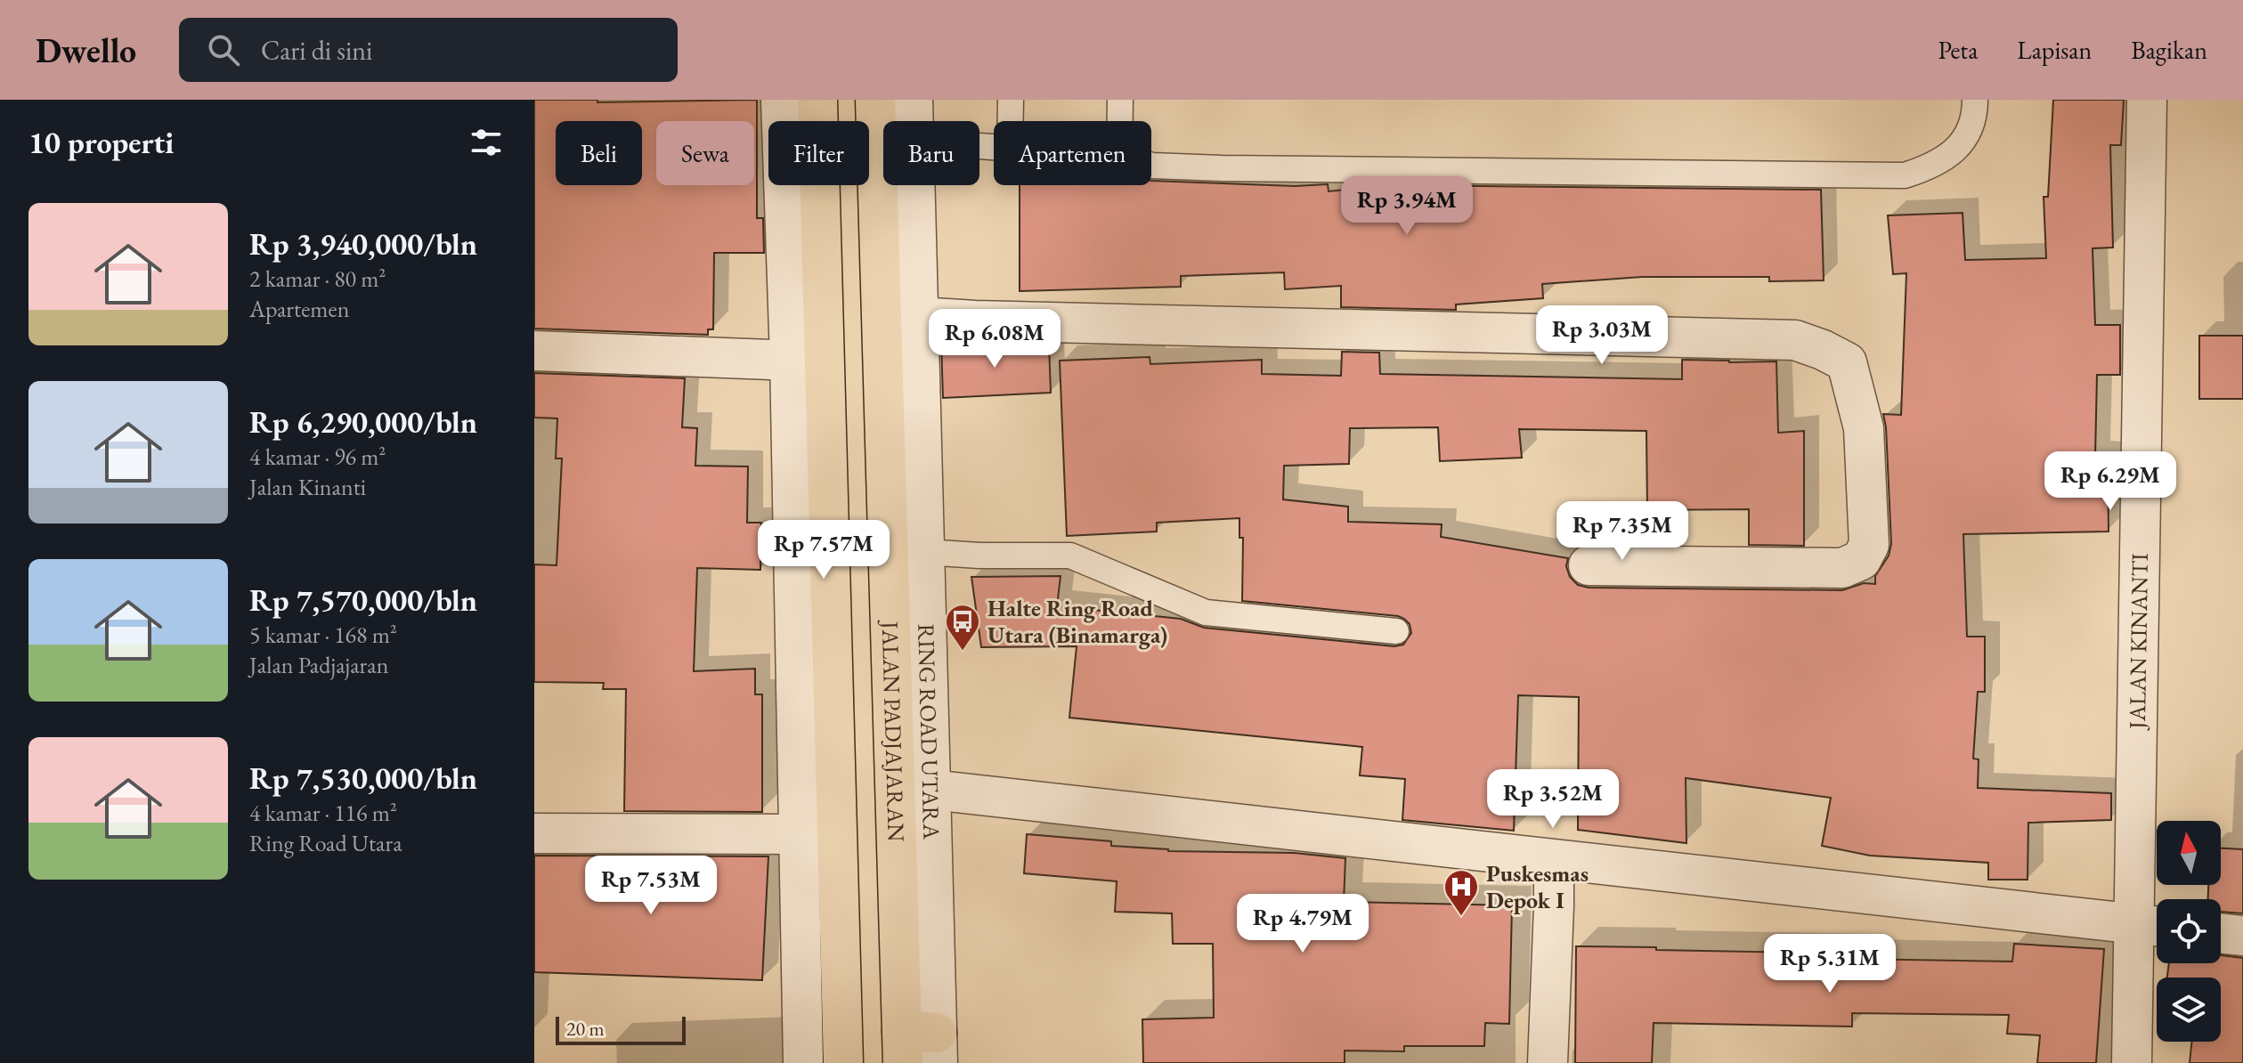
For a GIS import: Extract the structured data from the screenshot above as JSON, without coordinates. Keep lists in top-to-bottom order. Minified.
{"streets":{"highway":["JALAN PADJAJARAN"],"street":["JALAN KINANTI","RING ROAD UTARA"]},"crossings":[["JALAN PADJAJARAN","RING ROAD UTARA"]],"places":{"bus stop":["Halte Ring Road Utara (Binamarga)"],"hospital":["Puskesmas Depok I"]},"scale_bar":"20 m","north":"top","page":{"header":"Dwello","search":"Cari di sini","nav":["Peta","Lapisan","Bagikan"],"heading":"10 properti","chip":["Beli","Sewa","Filter","Baru","Apartemen"],"price":["Rp 3.94M","Rp 3.03M","Rp 6.08M","Rp 6.29M","Rp 7.35M","Rp 7.57M","Rp 3.52M","Rp 7.53M","Rp 4.79M","Rp 5.31M"],"list":[{"name":"Rp 3,940,000/bln","note":"2 kamar · 80 m² · Apartemen"},{"name":"Rp 6,290,000/bln","note":"4 kamar · 96 m² · Jalan Kinanti"},{"name":"Rp 7,570,000/bln","note":"5 kamar · 168 m² · Jalan Padjajaran"},{"name":"Rp 7,530,000/bln","note":"4 kamar · 116 m² · Ring Road Utara"}],"scale":"20 m"}}
